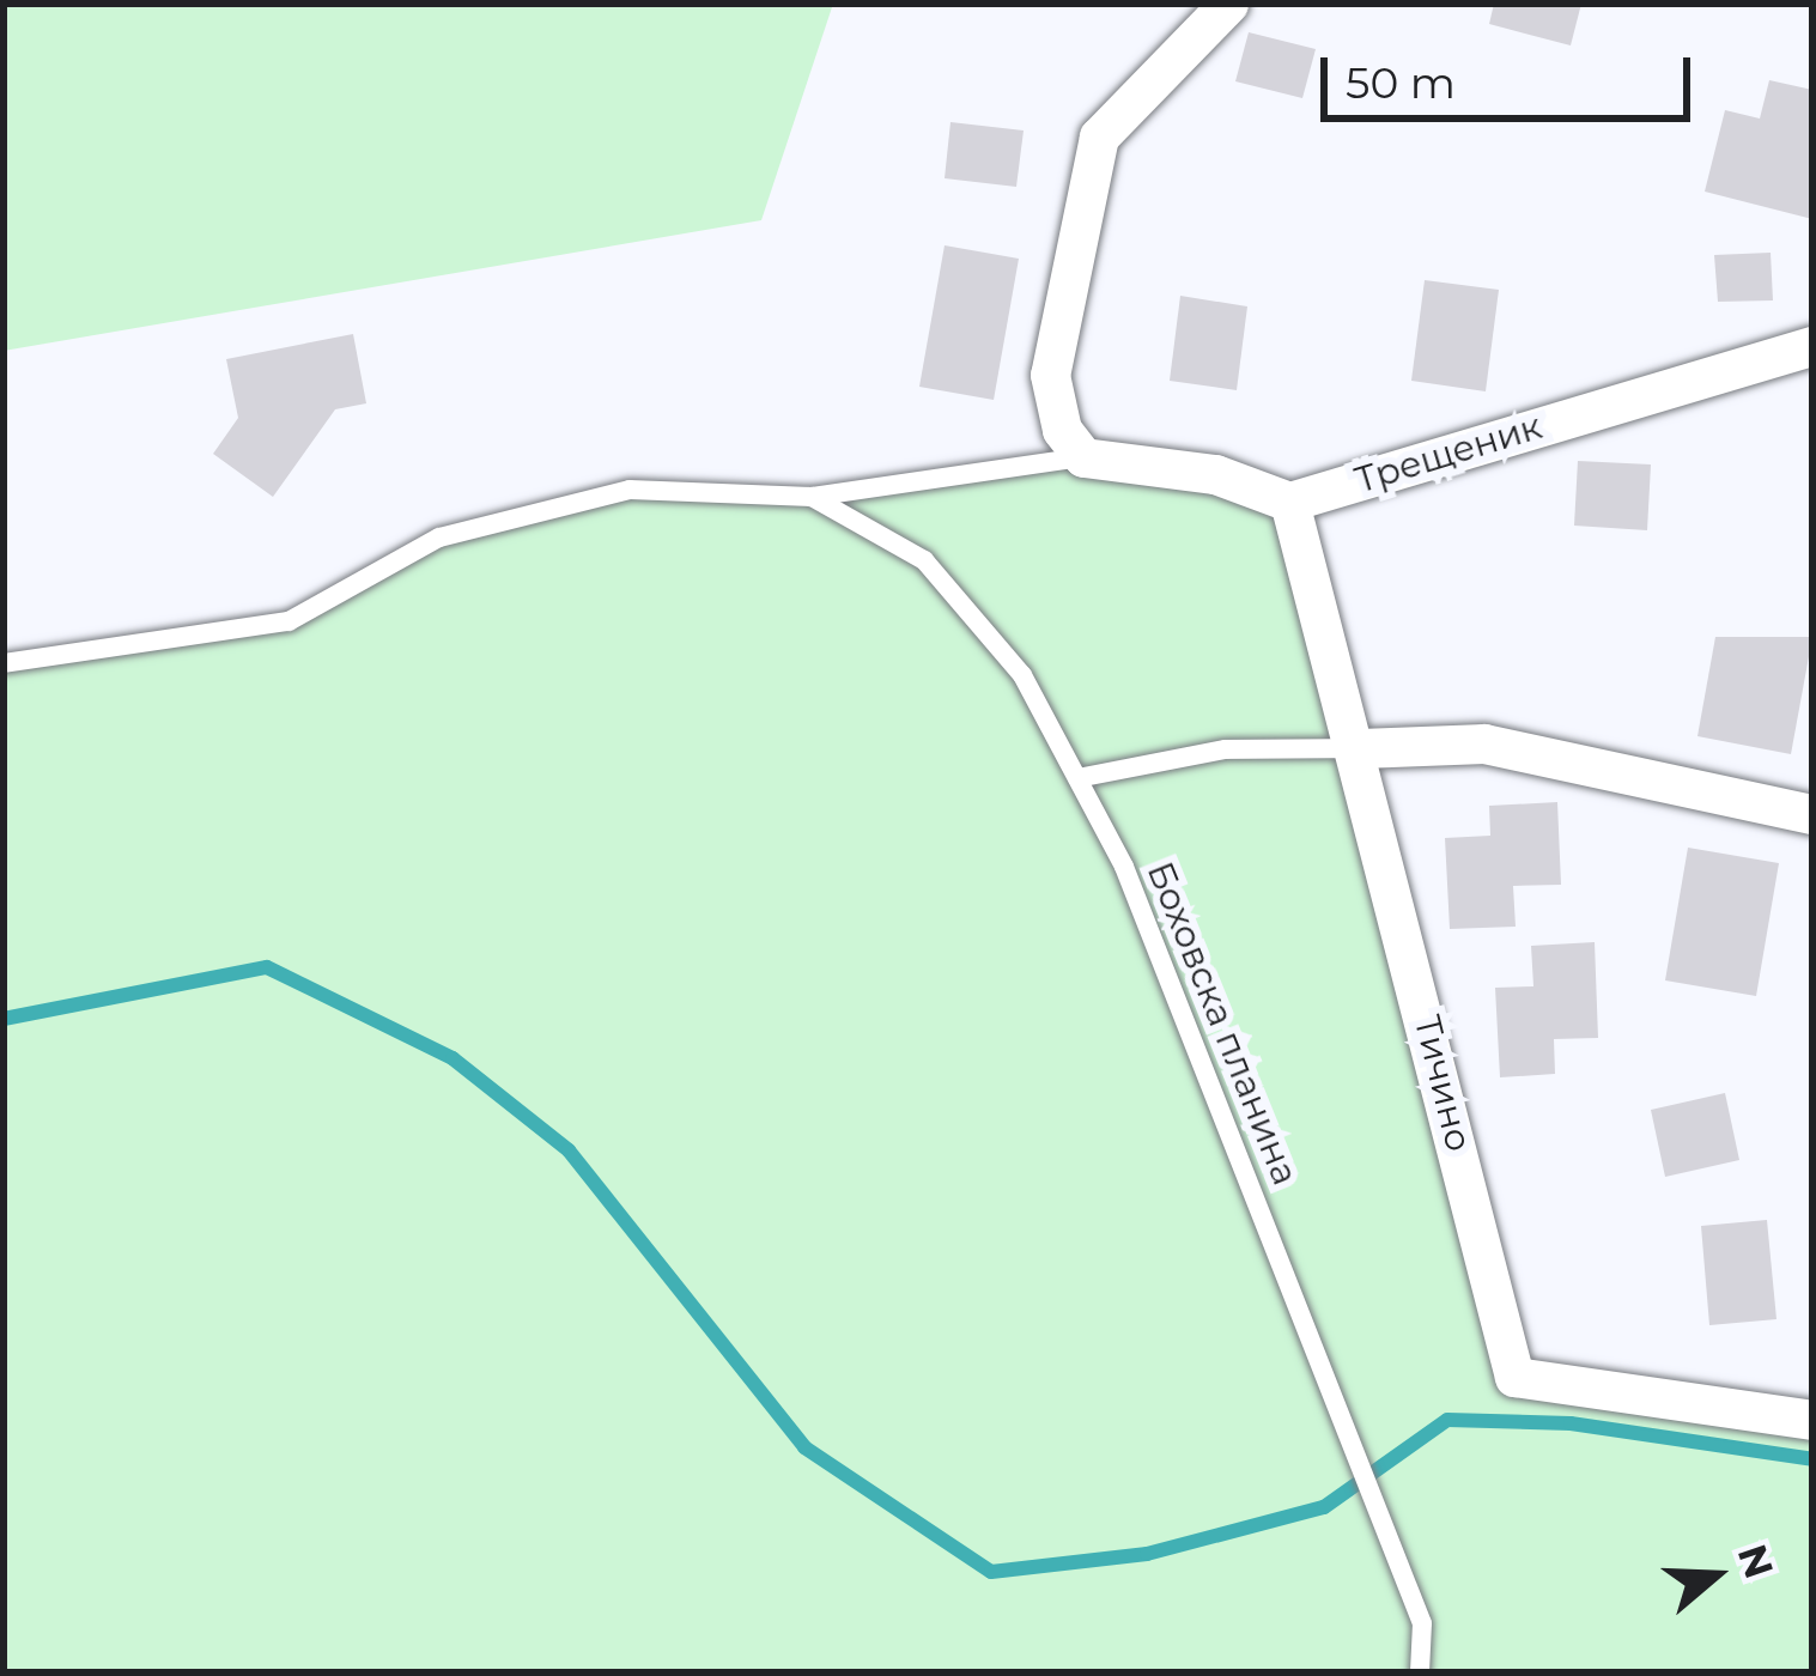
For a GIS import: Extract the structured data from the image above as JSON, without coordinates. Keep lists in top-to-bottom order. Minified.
{"streets":{"street":["Трещеник","Тичино"],"lane":["Боховска планина"]},"crossings":[["Трещеник","Тичино"]],"scale_bar":"50 m","north":"right"}
